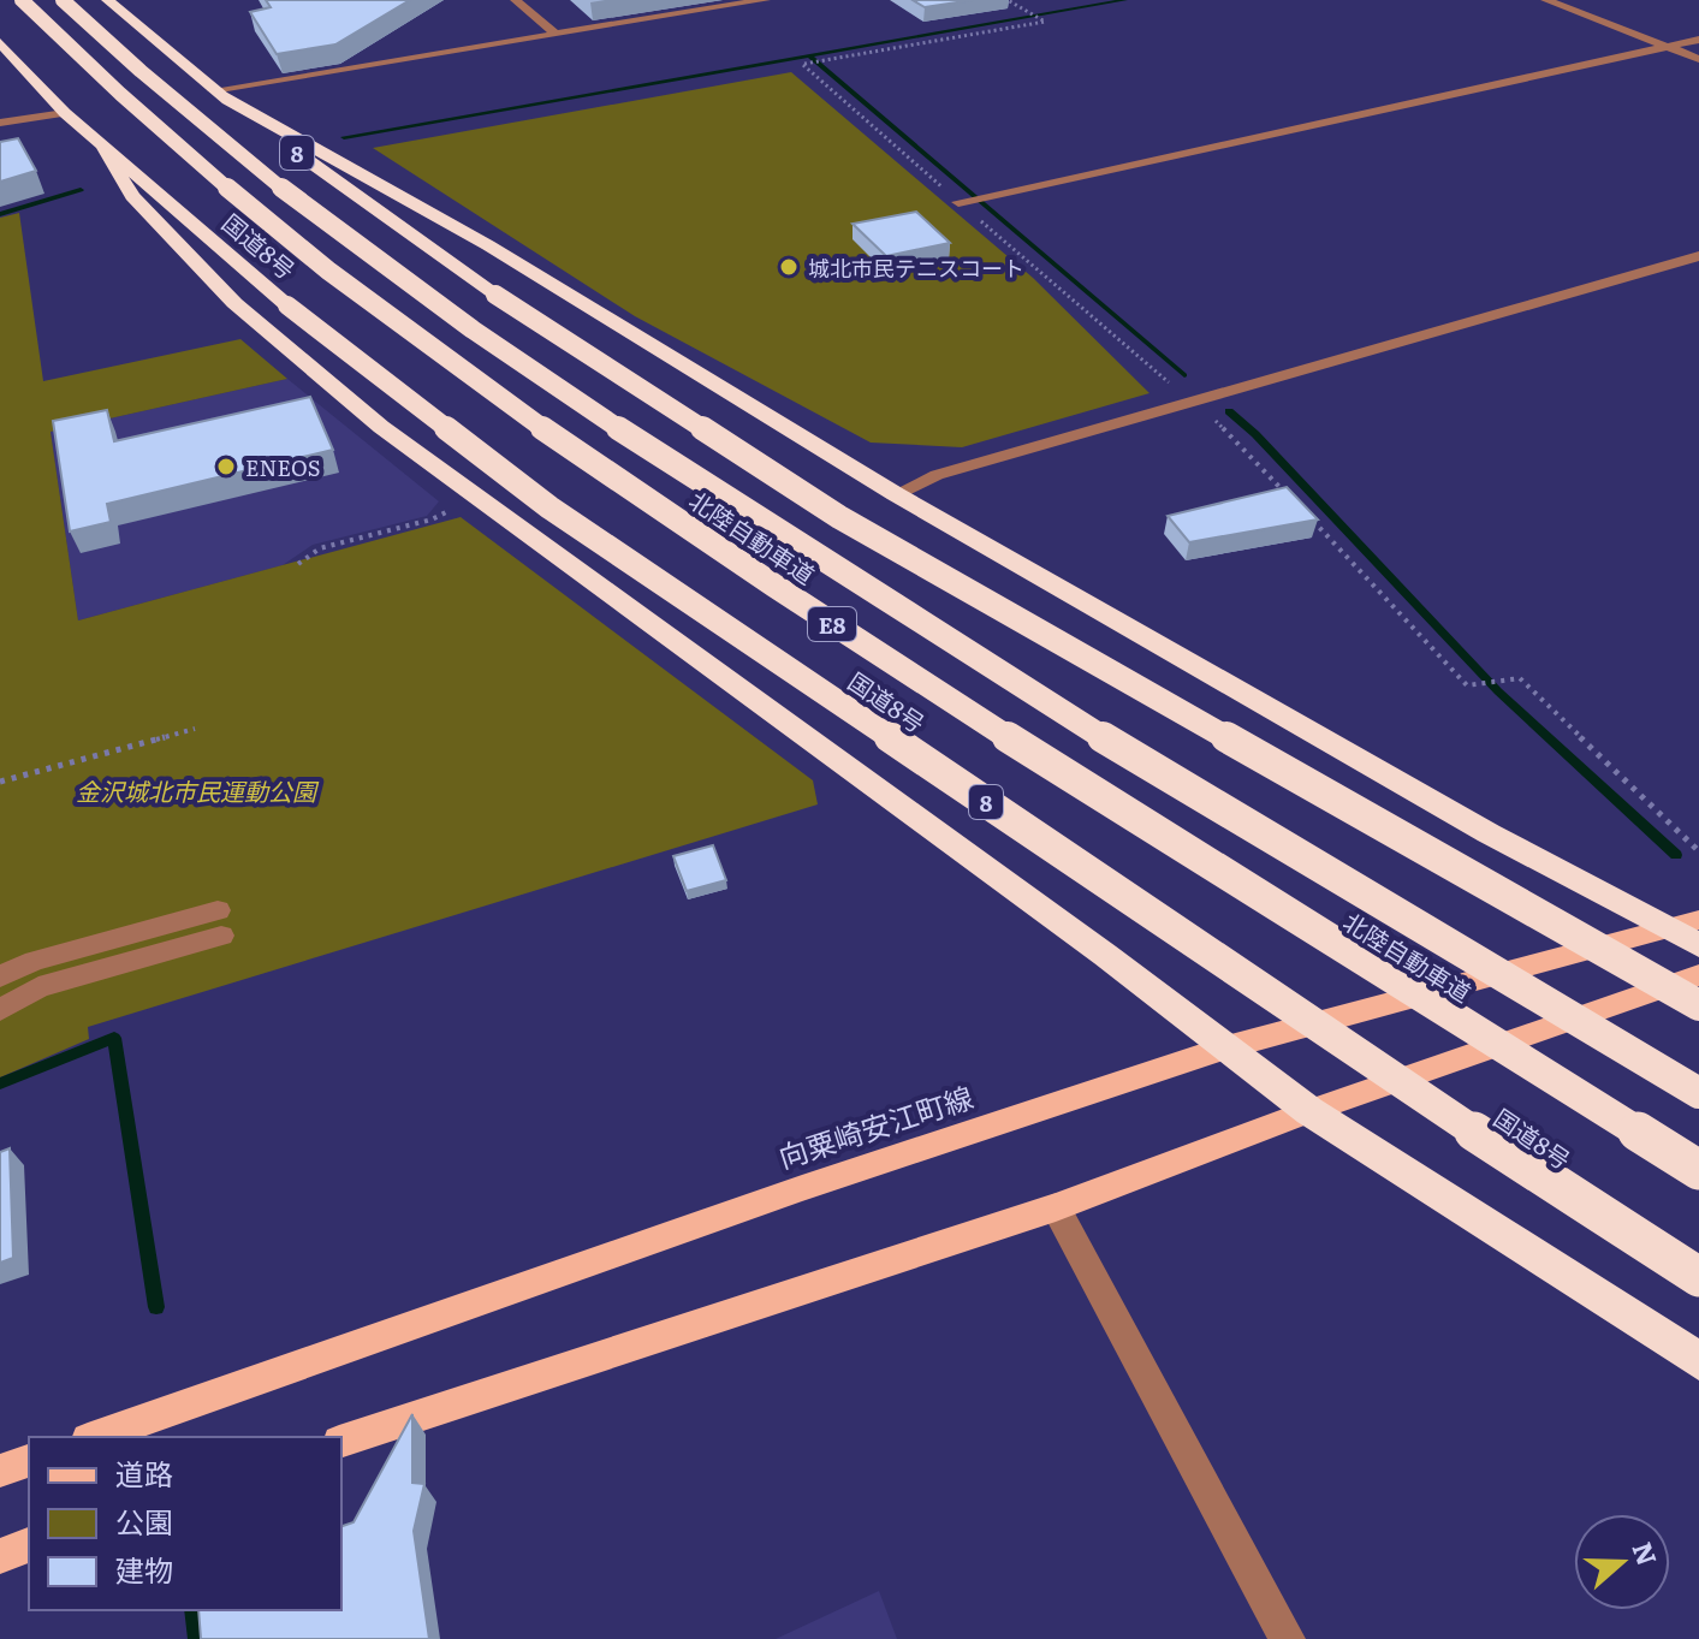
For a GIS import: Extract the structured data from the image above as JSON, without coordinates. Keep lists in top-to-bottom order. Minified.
{"streets":{"highway":["8","国道8号","北陸自動車道","E8"],"main road":["向粟崎安江町線"]},"parks":["金沢城北市民運動公園"],"places":["城北市民テニスコート","ENEOS"],"legend":["道路","公園","建物"],"north":"right"}
